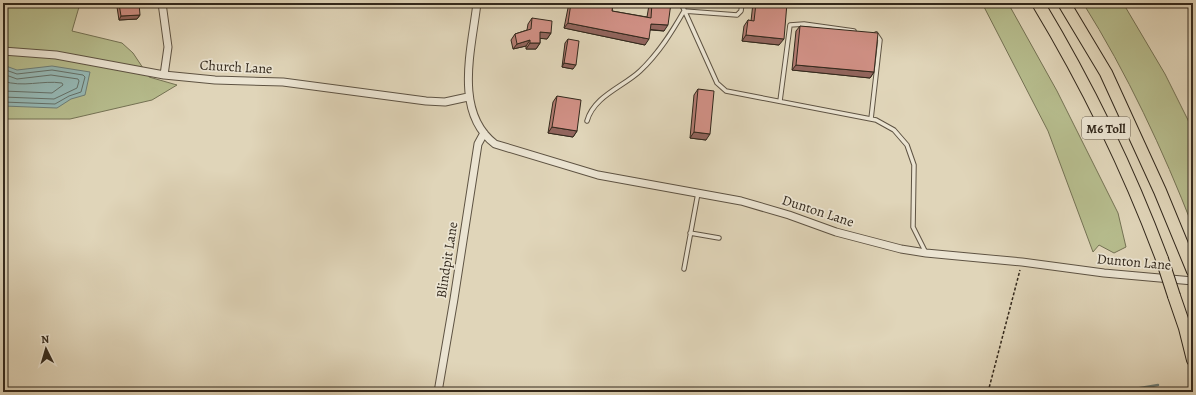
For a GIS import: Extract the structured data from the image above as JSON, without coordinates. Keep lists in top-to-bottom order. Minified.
{"streets":{"highway":["M6 Toll"],"street":["Church Lane","Dunton Lane","Blindpit Lane"]},"crossings":[["Church Lane","Dunton Lane"],["Dunton Lane","Blindpit Lane"]],"north":"top"}
